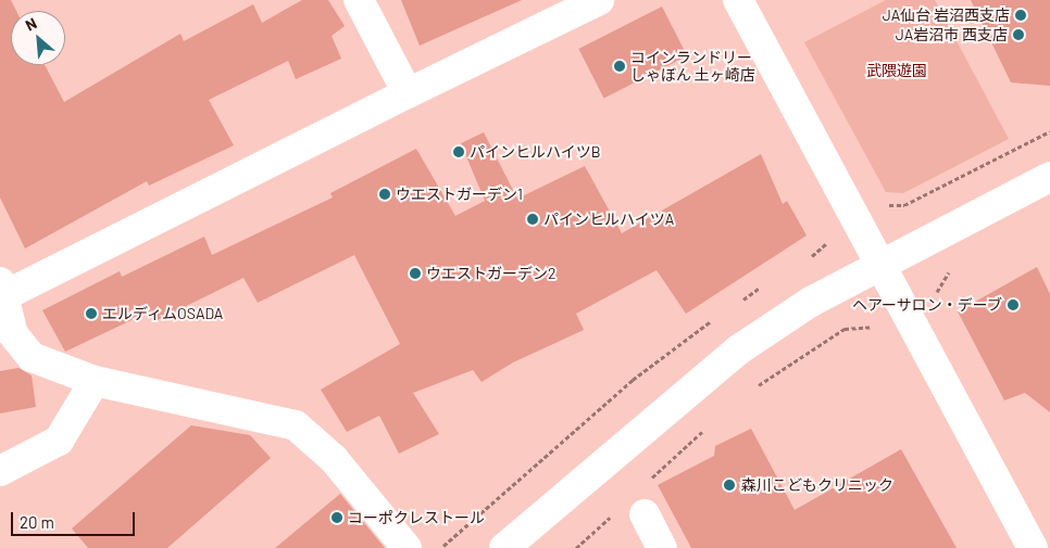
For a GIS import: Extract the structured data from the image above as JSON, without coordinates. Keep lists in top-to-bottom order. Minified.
{"parks":["武隈遊園"],"places":["JA仙台 岩沼西支店","JA岩沼市 西支店","コインランドリー しゃぼん 土ヶ崎店","パインヒルハイツB","ウエストガーデン1","パインヒルハイツA","ウエストガーデン2","ヘアーサロン・デーブ","エルディムOSADA","森川こどもクリニック","コーポクレストール"],"scale_bar":"20 m","north":"top left"}
